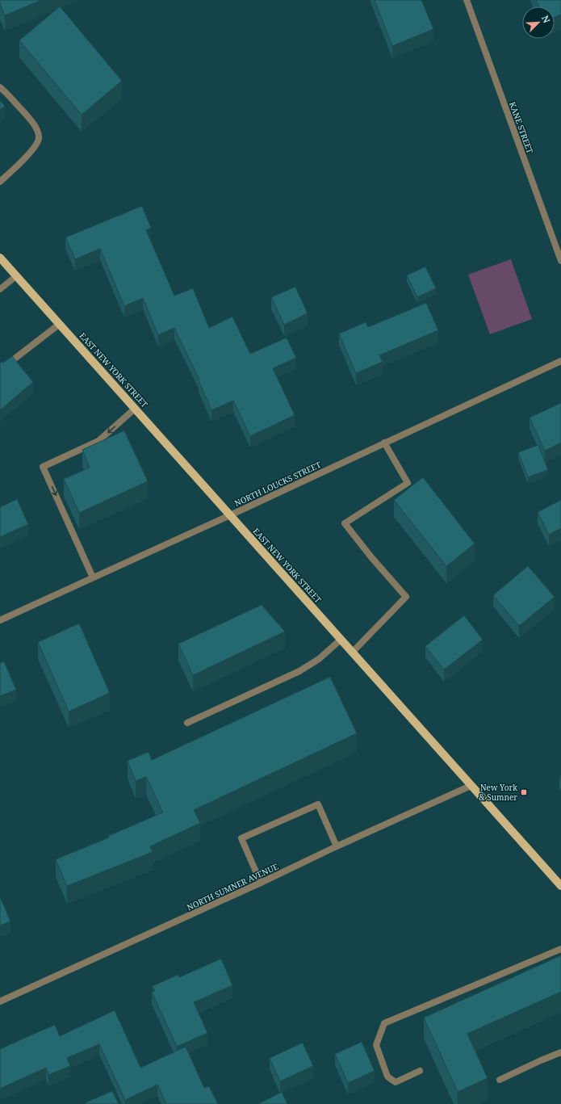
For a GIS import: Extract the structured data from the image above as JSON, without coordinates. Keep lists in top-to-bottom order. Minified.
{"streets":{"main road":["EAST NEW YORK STREET"],"street":["KANE STREET","NORTH LOUCKS STREET","NORTH SUMNER AVENUE"]},"crossings":[["EAST NEW YORK STREET","NORTH LOUCKS STREET"],["EAST NEW YORK STREET","NORTH SUMNER AVENUE"]],"places":{"transit":["New York & Sumner"]},"north":"top right"}
